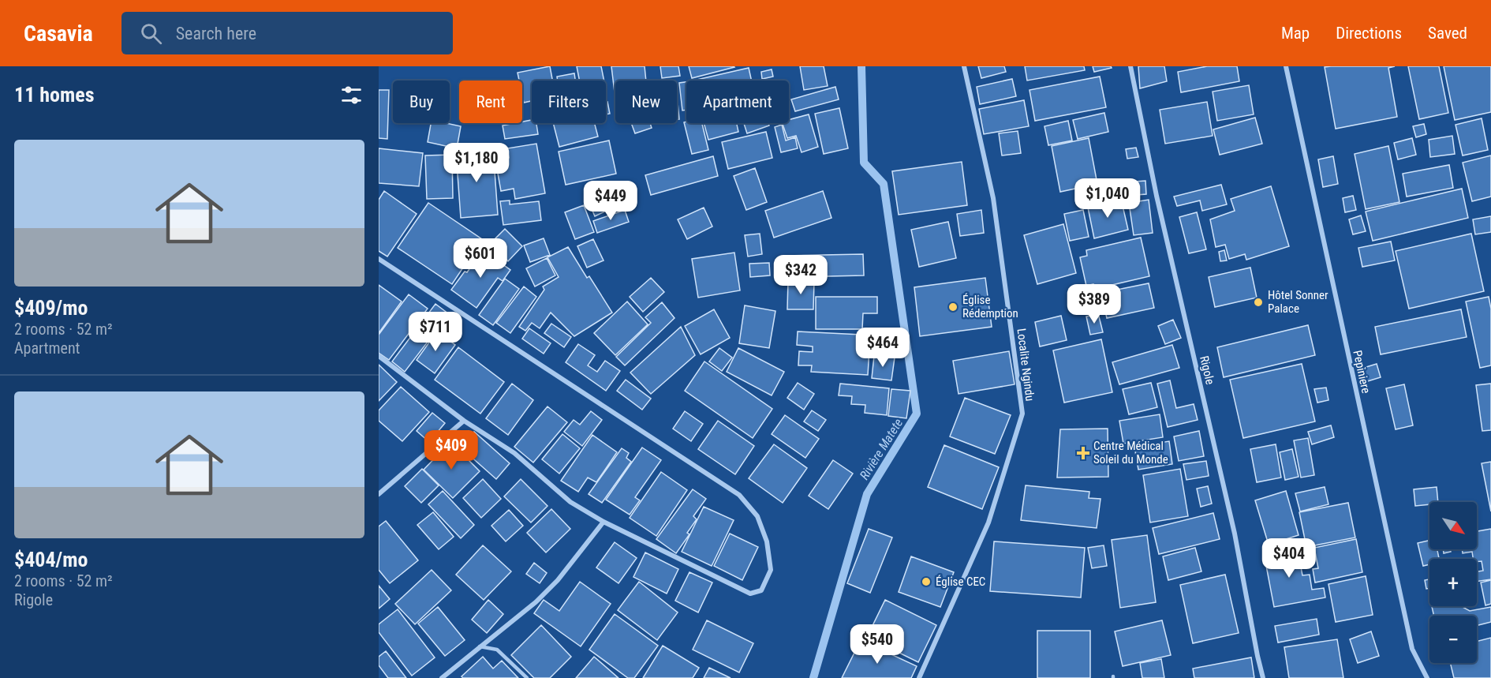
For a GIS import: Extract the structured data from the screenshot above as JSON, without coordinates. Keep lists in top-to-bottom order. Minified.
{"streets":{"street":["Localite Ngindu","Rigole","Pepiniere"]},"water":["Rivière Matete"],"places":{"other":["Hôtel Sonner Palace","Église Rédemption","Église CEC"],"health":["Centre Médical Soleil du Monde"]},"north":"bottom right","page":{"header":"Casavia","search":"Search here","nav":["Map","Directions","Saved"],"heading":"11 homes","chip":["Buy","Rent","Filters","New","Apartment"],"list":[{"name":"$409/mo","note":"2 rooms · 52 m² · Apartment"},{"name":"$404/mo","note":"2 rooms · 52 m² · Rigole"}],"price":["$1,180","$1,040","$449","$601","$342","$389","$711","$464","$409","$404","$540"],"map_buttons":["+","−"]}}
